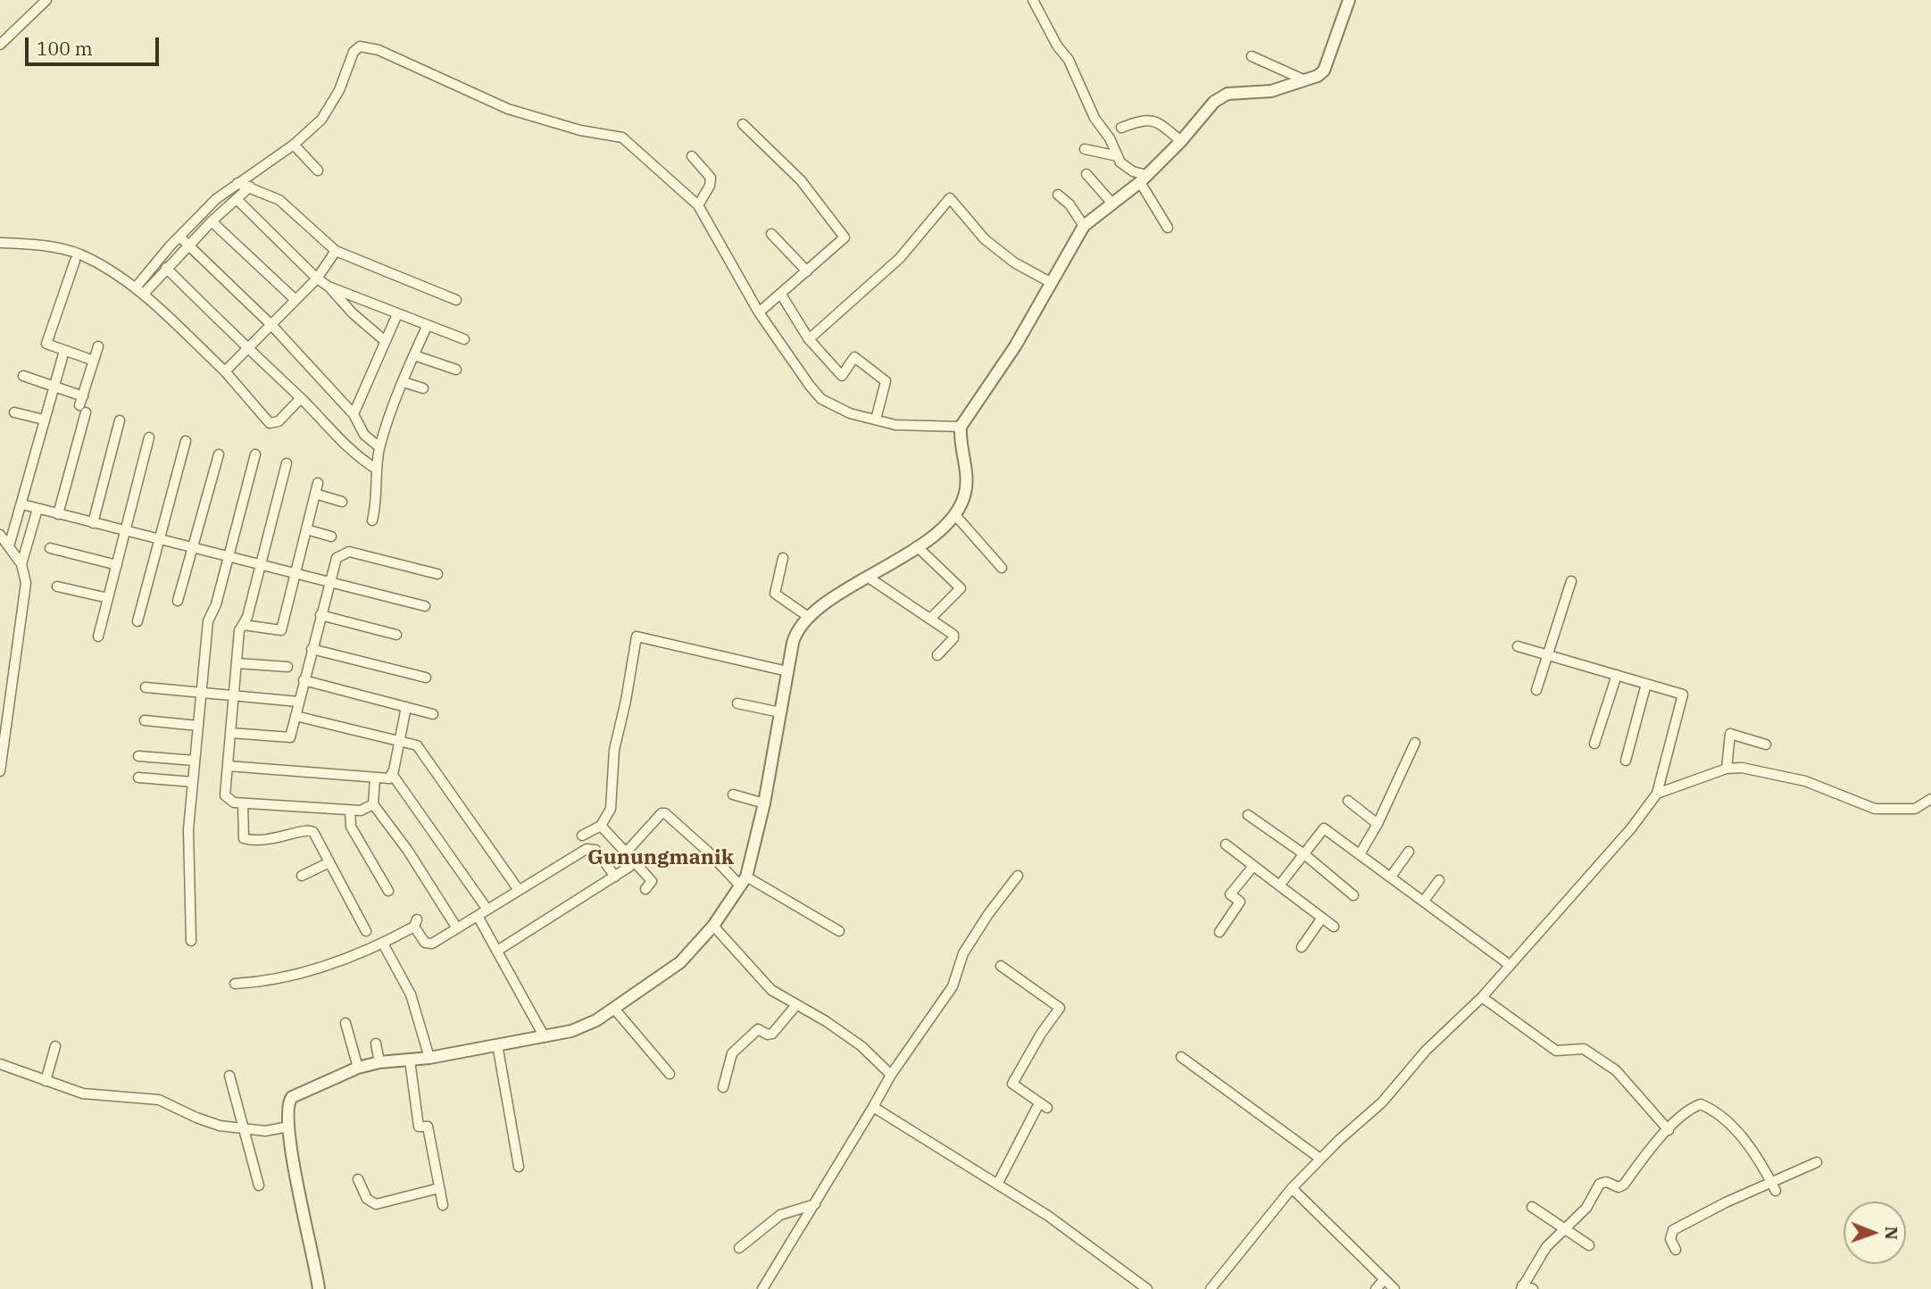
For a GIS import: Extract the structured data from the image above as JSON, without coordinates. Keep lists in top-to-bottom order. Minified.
{"districts":["Gunungmanik"],"scale_bar":"100 m","north":"right"}
